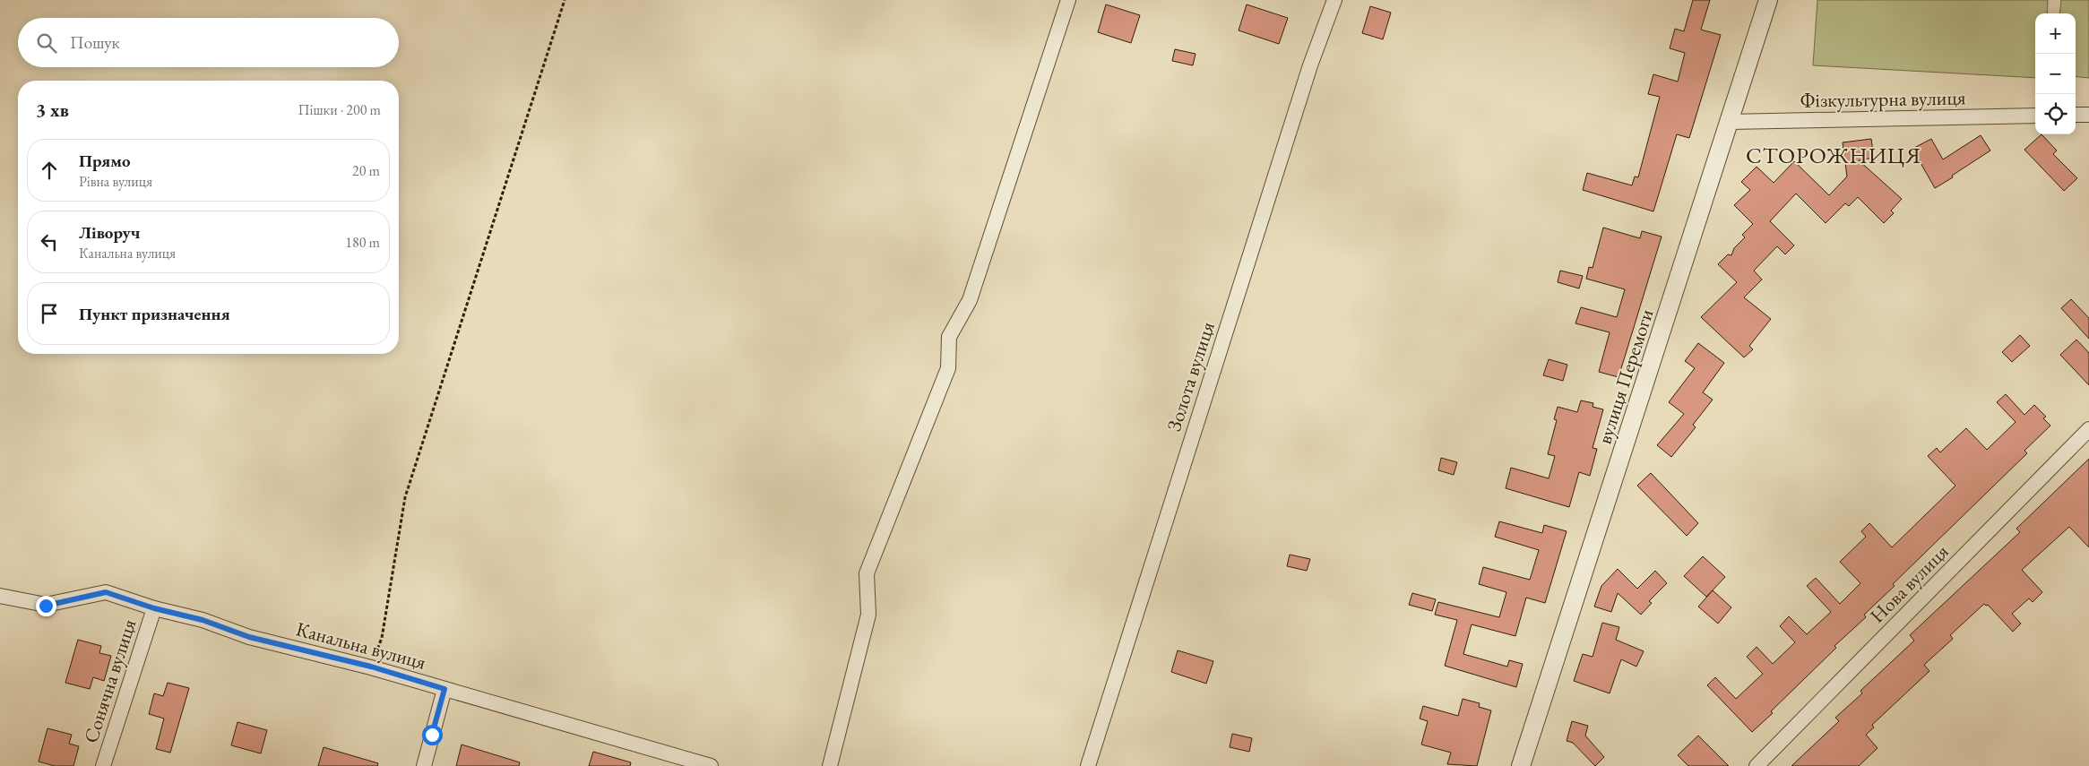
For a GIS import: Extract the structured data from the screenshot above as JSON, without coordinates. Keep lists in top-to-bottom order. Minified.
{"streets":{"street":["Фізкультурна вулиця","Золота вулиця","вулиця Перемоги","Нова вулиця","Канальна вулиця","Сонячна вулиця"]},"crossings":[["Фізкультурна вулиця","вулиця Перемоги"],["Канальна вулиця","Сонячна вулиця"]],"districts":["СТОРОЖНИЦЯ"],"page":{"map_buttons":["+","−"],"search":"Пошук","heading":["3 хв","Пішки · 200 m"],"list":[["Прямо","Рівна вулиця","20 m"],["Ліворуч","Канальна вулиця","180 m"],"Пункт призначення"]}}
